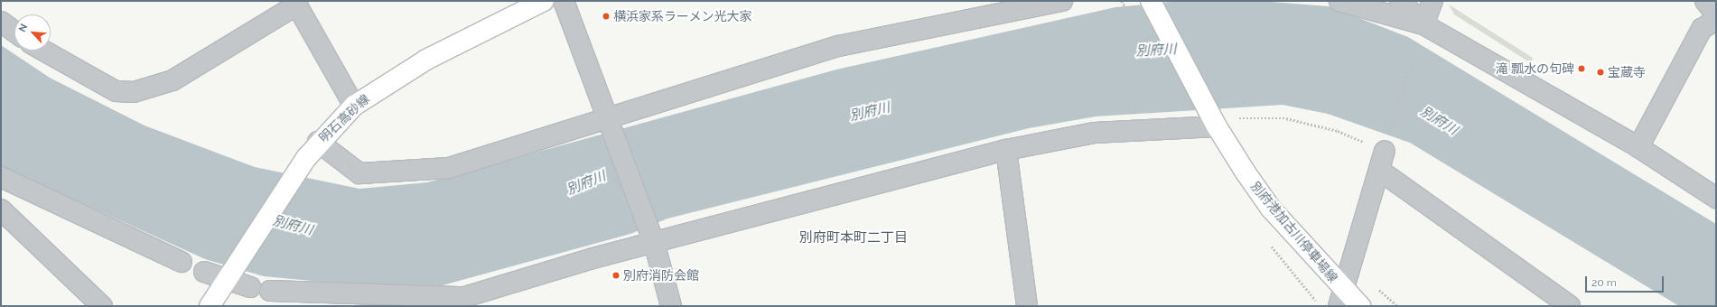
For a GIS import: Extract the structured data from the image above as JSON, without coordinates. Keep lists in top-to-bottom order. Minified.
{"streets":{"main road":["明石高砂線","別府港加古川停車場線"]},"districts":["別府町本町二丁目"],"water":["別府川"],"places":["横浜家系ラーメン光大家","滝 瓢水の句碑","宝蔵寺","別府消防会館"],"scale_bar":"20 m","north":"top left"}
